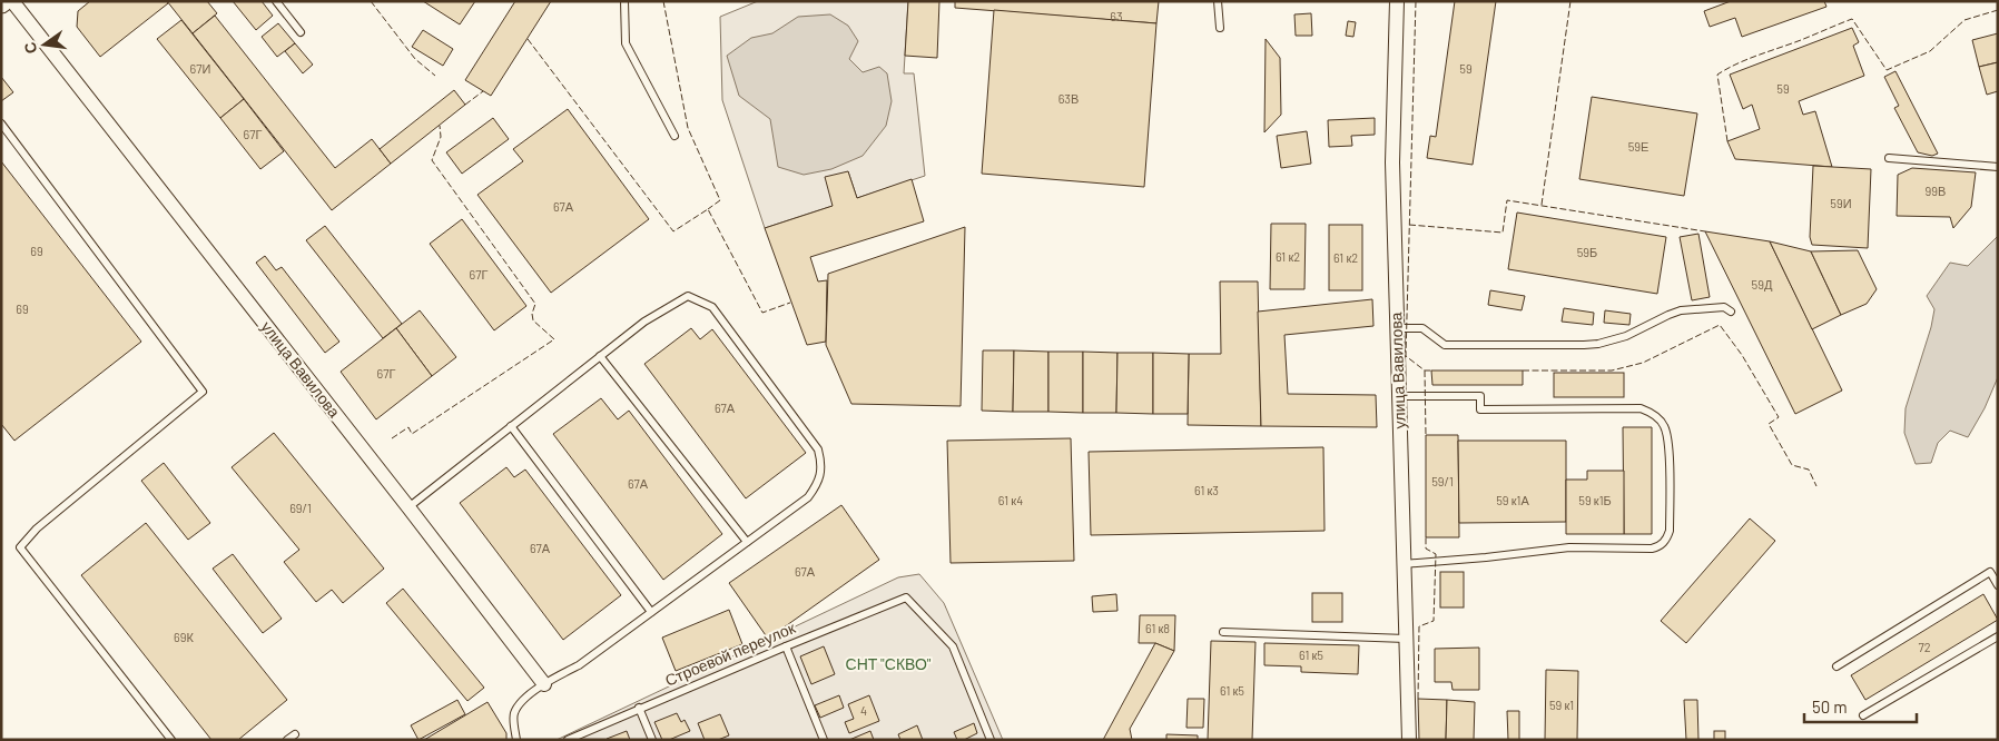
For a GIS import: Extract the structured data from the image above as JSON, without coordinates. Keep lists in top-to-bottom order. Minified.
{"streets":{"street":["улица Вавилова"],"lane":["Строевой переулок"]},"parks":["СНТ \"СКВО\""],"house_numbers":["63","67И","59","59","63В","67Г","59Е","99В","59И","67А","69","59Б","61 к2","61 к2","67Г","59Д","69","67Г","67А","59/1","67А","61 к3","61 к4","59 к1А","59 к1Б","69/1","67А","67А","61 к8","69К","72","61 к5","61 к5","59 к1","4"],"scale_bar":"50 m","north":"left"}
